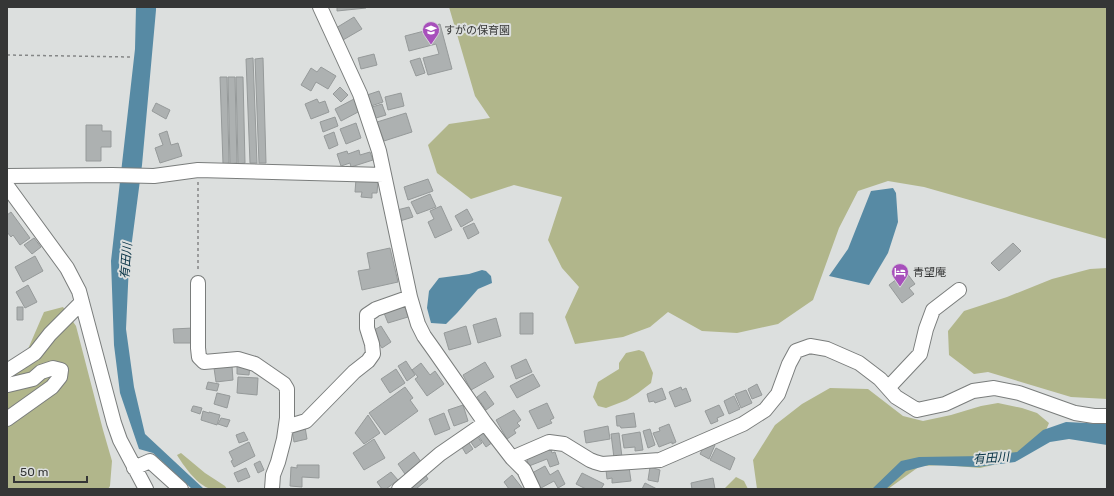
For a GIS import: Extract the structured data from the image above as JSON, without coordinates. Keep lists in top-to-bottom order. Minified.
{"water":["有田川"],"places":{"school or university":["すがの保育園"],"hotel":["青望庵"]},"scale_bar":"50 m"}
